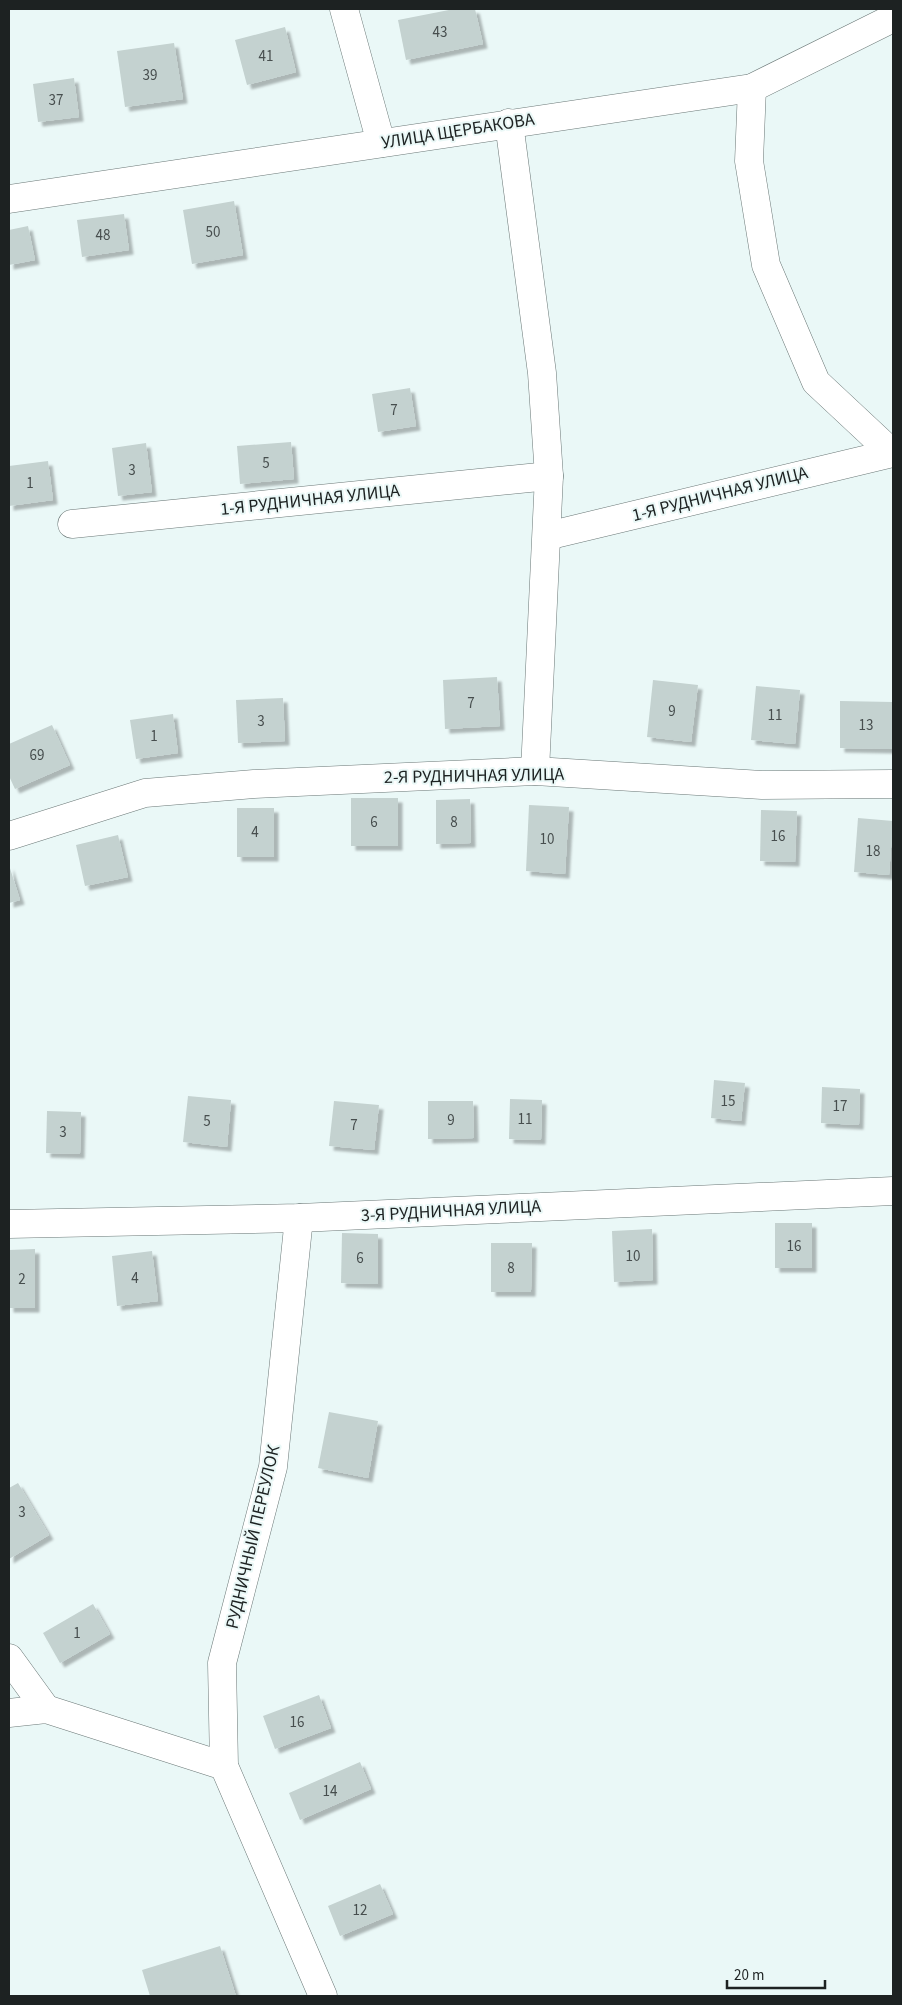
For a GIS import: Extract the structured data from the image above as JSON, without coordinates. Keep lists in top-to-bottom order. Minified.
{"streets":{"street":["УЛИЦА ЩЕРБАКОВА","1-Я РУДНИЧНАЯ УЛИЦА","2-Я РУДНИЧНАЯ УЛИЦА","3-Я РУДНИЧНАЯ УЛИЦА","РУДНИЧНЫЙ ПЕРЕУЛОК"]},"crossings":[["3-Я РУДНИЧНАЯ УЛИЦА","РУДНИЧНЫЙ ПЕРЕУЛОК"]],"house_numbers":["43","41","39","37","50","48","7","5","3","1","7","9","11","3","13","1","69","6","8","4","16","10","18","15","17","11","9","5","7","3","16","10","6","8","4","2","3","1","16","14","12"],"scale_bar":"20 m"}
